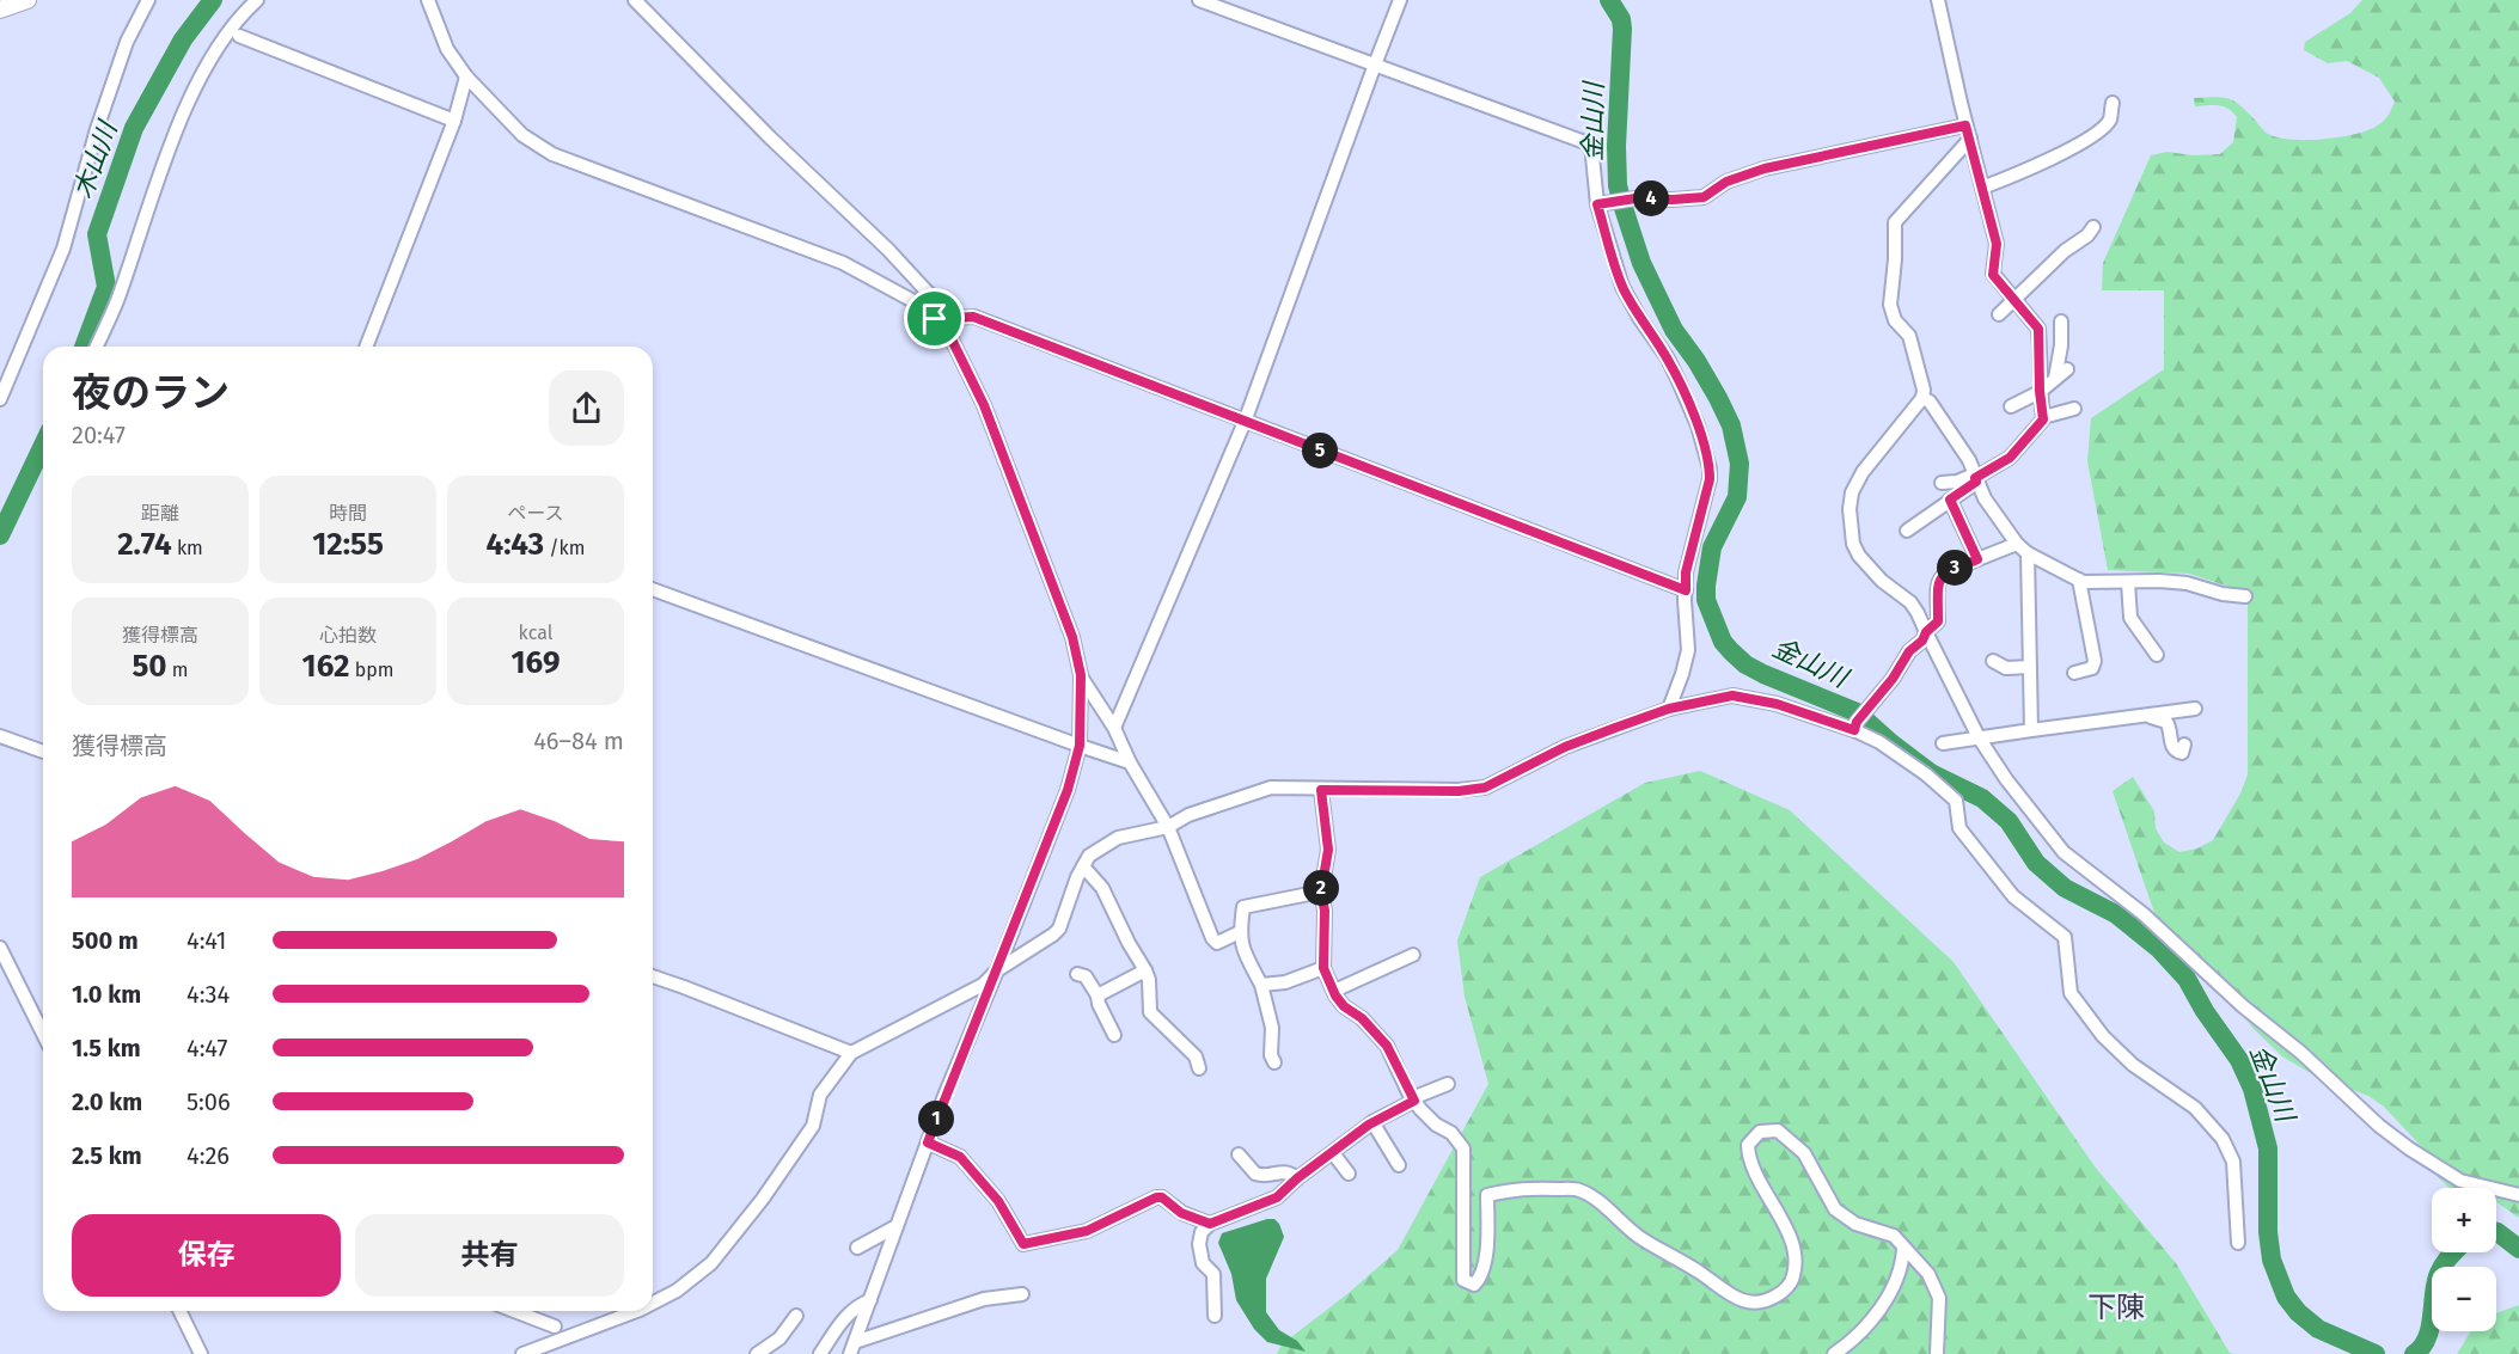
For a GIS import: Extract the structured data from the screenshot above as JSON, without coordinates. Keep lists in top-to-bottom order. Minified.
{"districts":["下陳"],"water":["金山川","木山川"],"page":{"pins":["4","5","3","2","1"],"heading":["夜のラン","20:47"],"stats":[["距離","2.74 km"],["時間","12:55"],["ペース","4:43 /km"],["獲得標高","50 m"],["心拍数","162 bpm"],["kcal","169"]],"chart":["獲得標高","46–84 m"],"list":[{"name":"500 m","note":"4:41"},{"name":"1.0 km","note":"4:34"},{"name":"1.5 km","note":"4:47"},{"name":"2.0 km","note":"5:06"},{"name":"2.5 km","note":"4:26"}],"map_buttons":["+","−"],"buttons":["保存","共有"]}}
